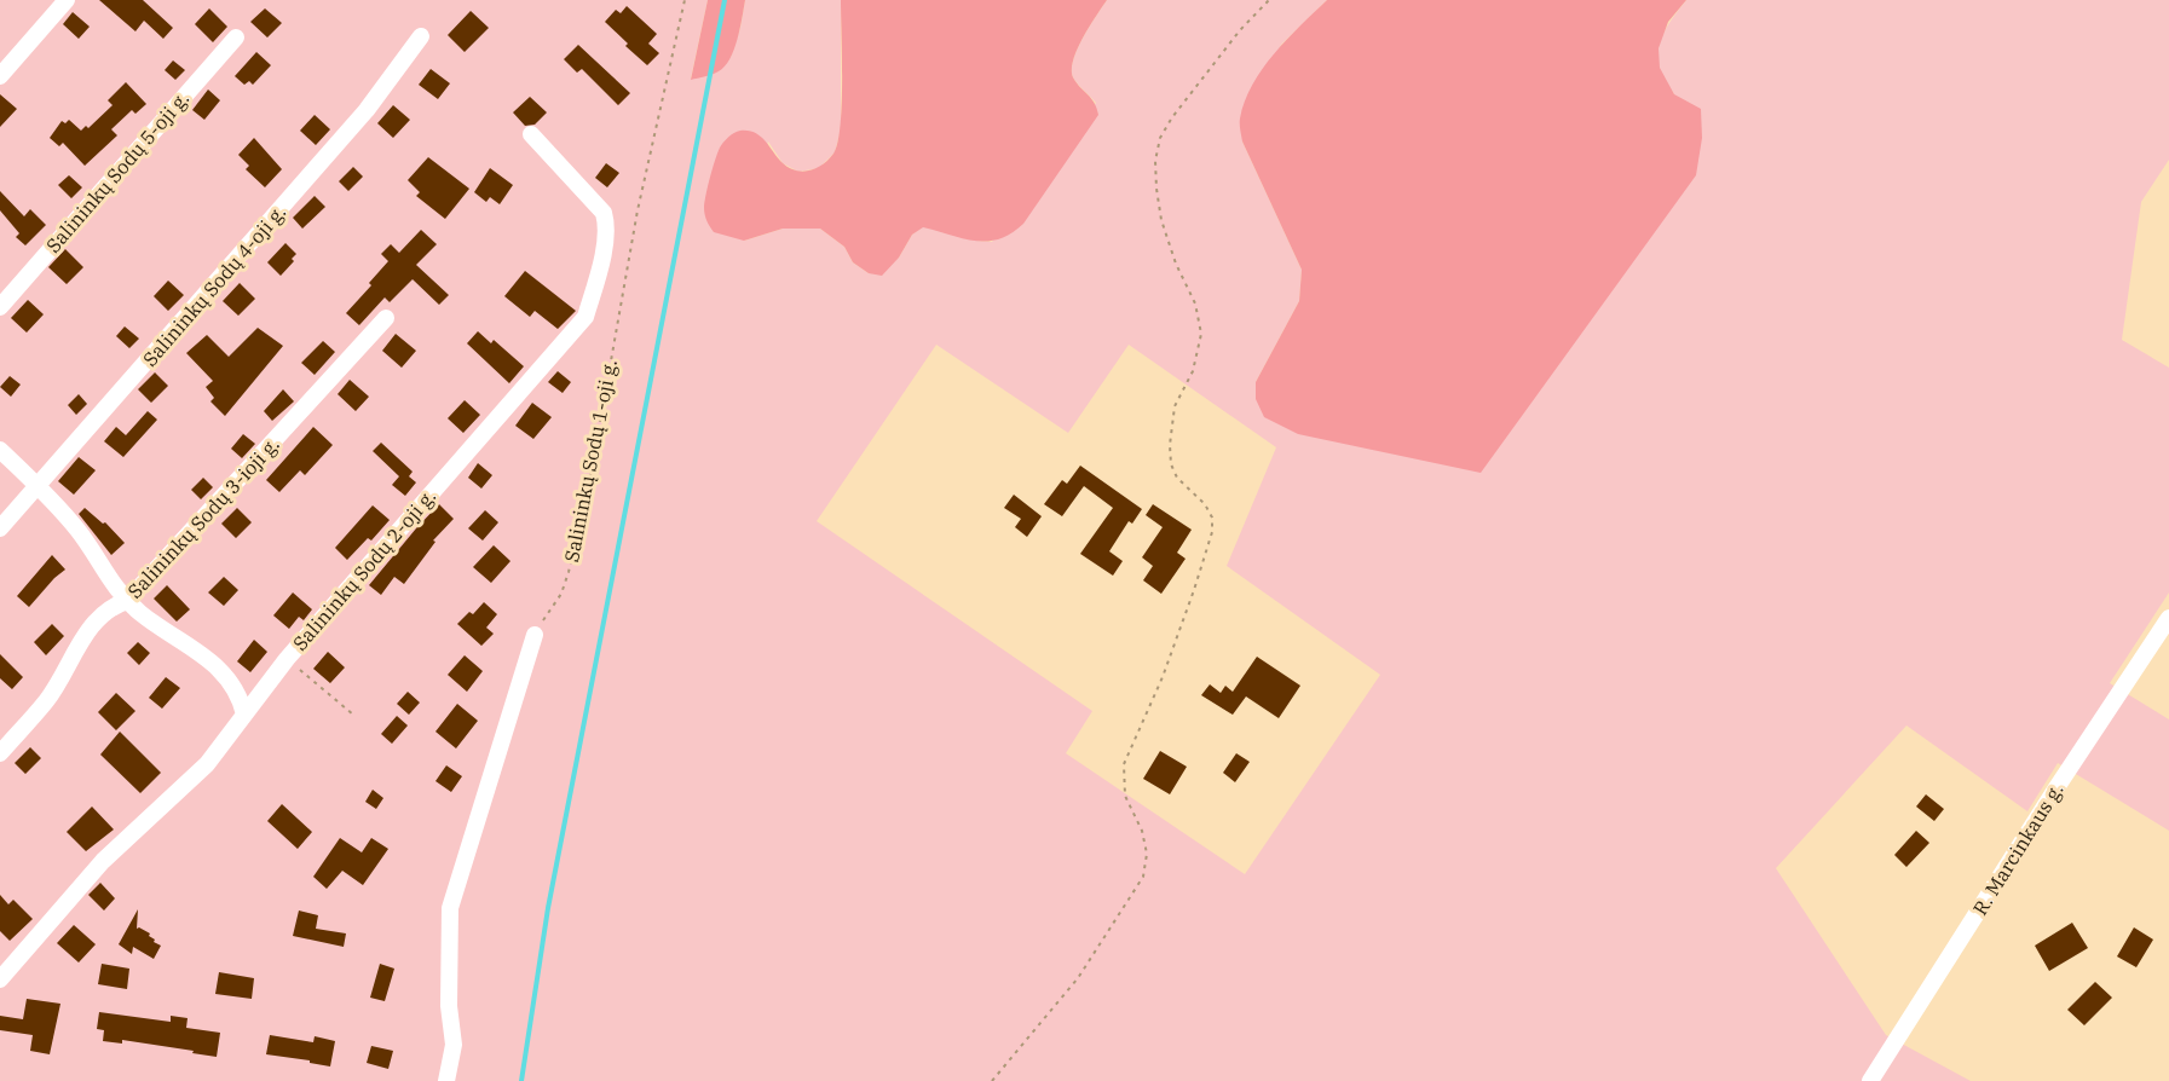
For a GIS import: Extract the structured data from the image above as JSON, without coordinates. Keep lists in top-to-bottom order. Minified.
{"streets":{"street":["Salininkų Sodų 5-oji g.","Salininkų Sodų 4-oji g.","Salininkų Sodų 3-ioji g.","Salininkų Sodų 2-oji g.","R. Marcinkaus g."],"path":["Salininkų Sodų 1-oji g."]}}
